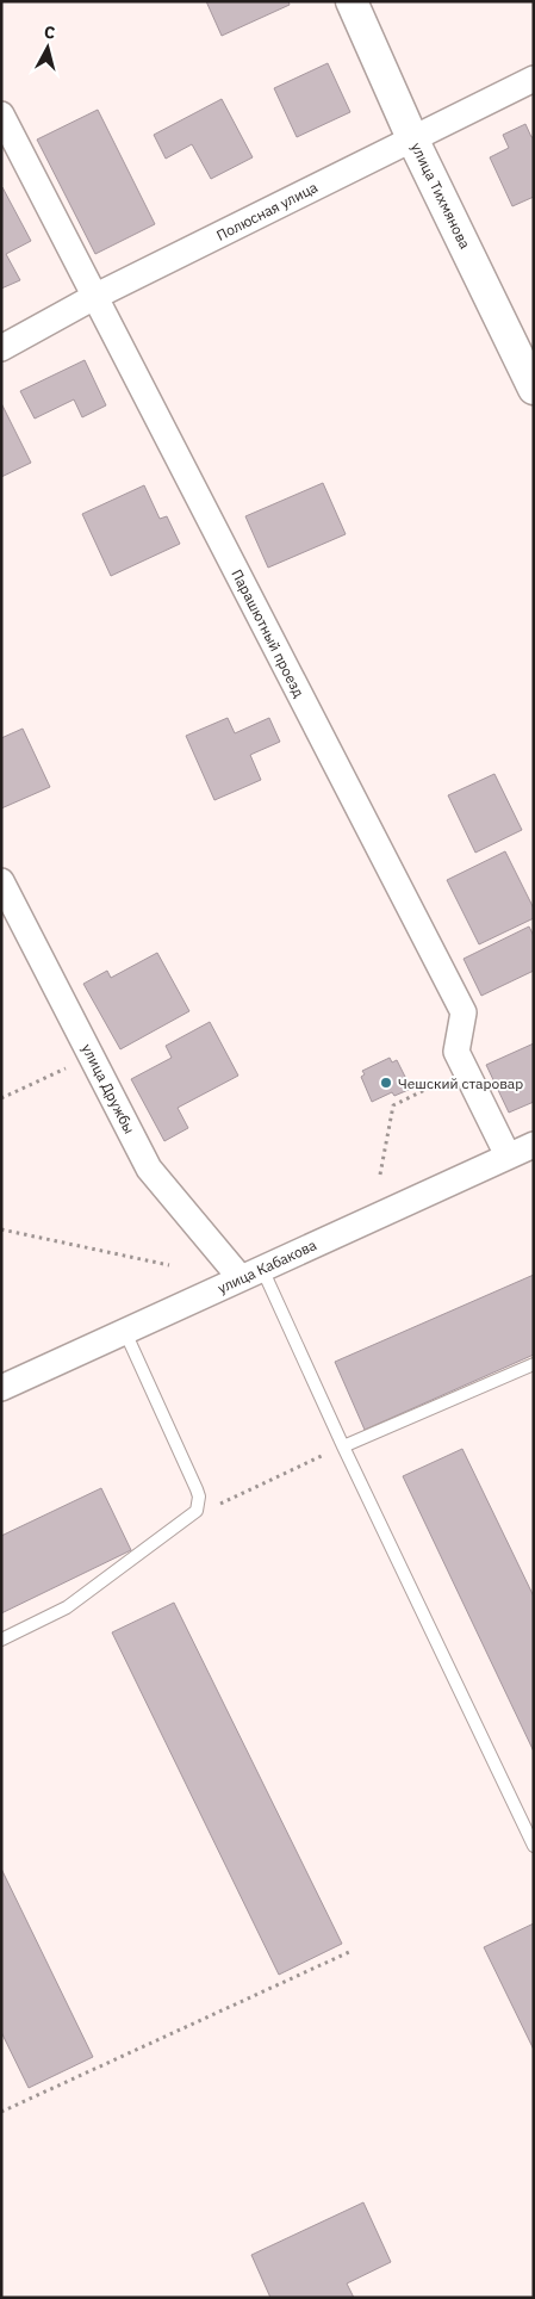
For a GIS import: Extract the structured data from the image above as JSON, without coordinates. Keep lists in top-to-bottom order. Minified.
{"streets":{"street":["улица Тихмянова","Полюсная улица","Парашютный проезд","улица Дружбы","улица Кабакова"]},"crossings":[["улица Тихмянова","Полюсная улица"],["Полюсная улица","Парашютный проезд"],["Парашютный проезд","улица Кабакова"],["улица Дружбы","улица Кабакова"]],"places":["Чешский старовар"],"north":"top"}
